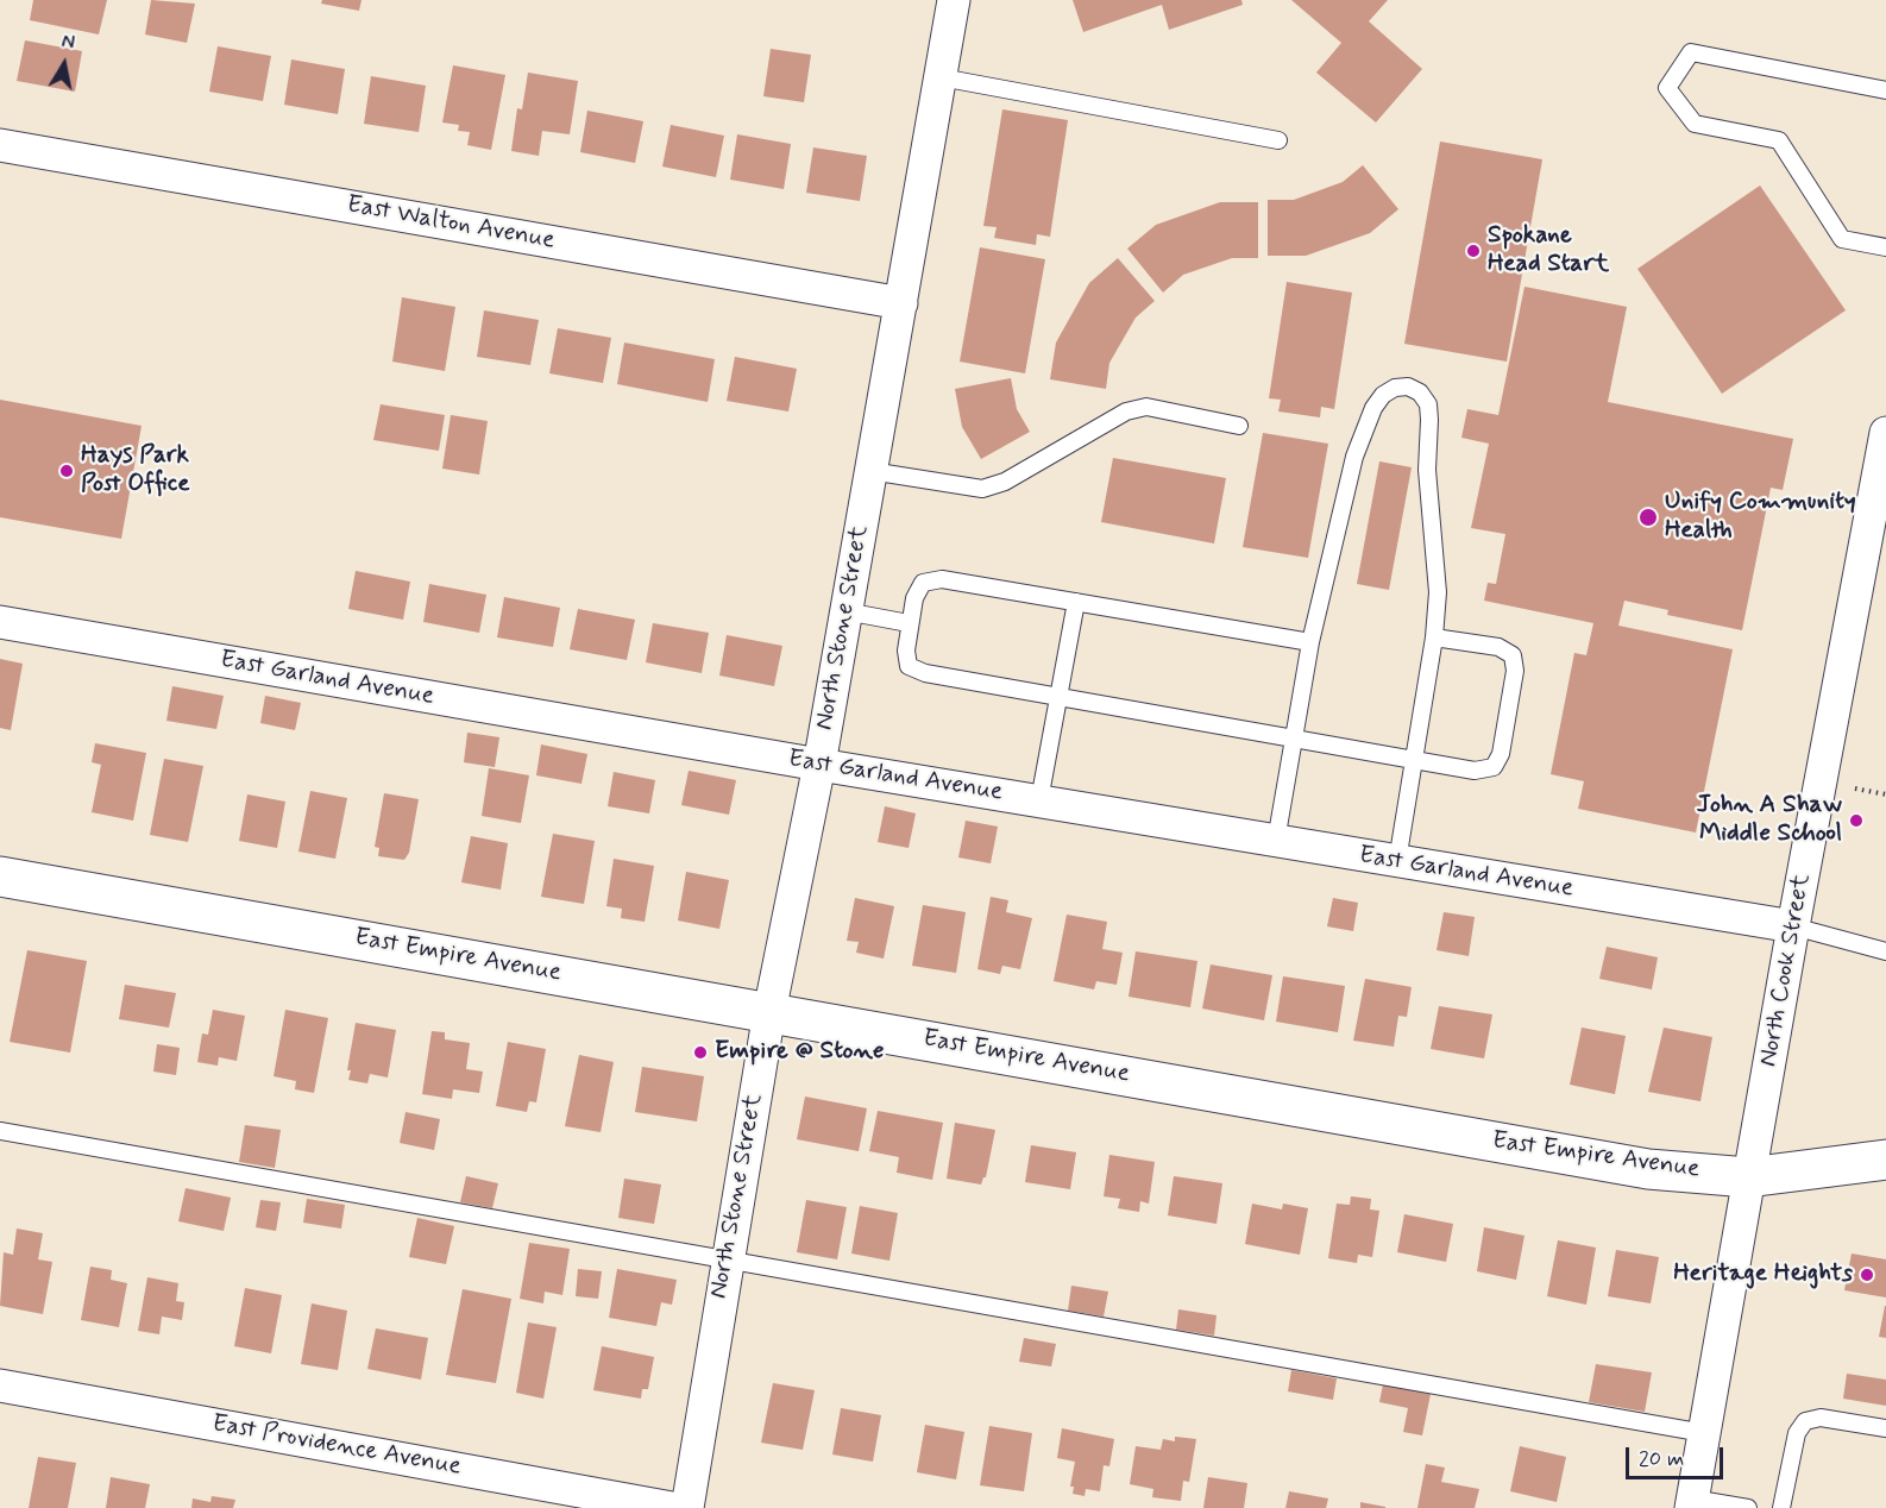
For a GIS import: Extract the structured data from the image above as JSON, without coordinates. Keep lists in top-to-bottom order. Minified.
{"streets":{"street":["East Walton Avenue","North Stone Street","East Garland Avenue","East Empire Avenue","North Cook Street","East Providence Avenue"]},"crossings":[["East Walton Avenue","North Stone Street"],["North Stone Street","East Garland Avenue"],["North Stone Street","East Empire Avenue"],["East Garland Avenue","North Cook Street"],["East Empire Avenue","North Cook Street"]],"places":["Spokane Head Start","Hays Park Post Office","Unify Community Health","John A Shaw Middle School","Empire @ Stone","Heritage Heights"],"scale_bar":"20 m","north":"top"}
